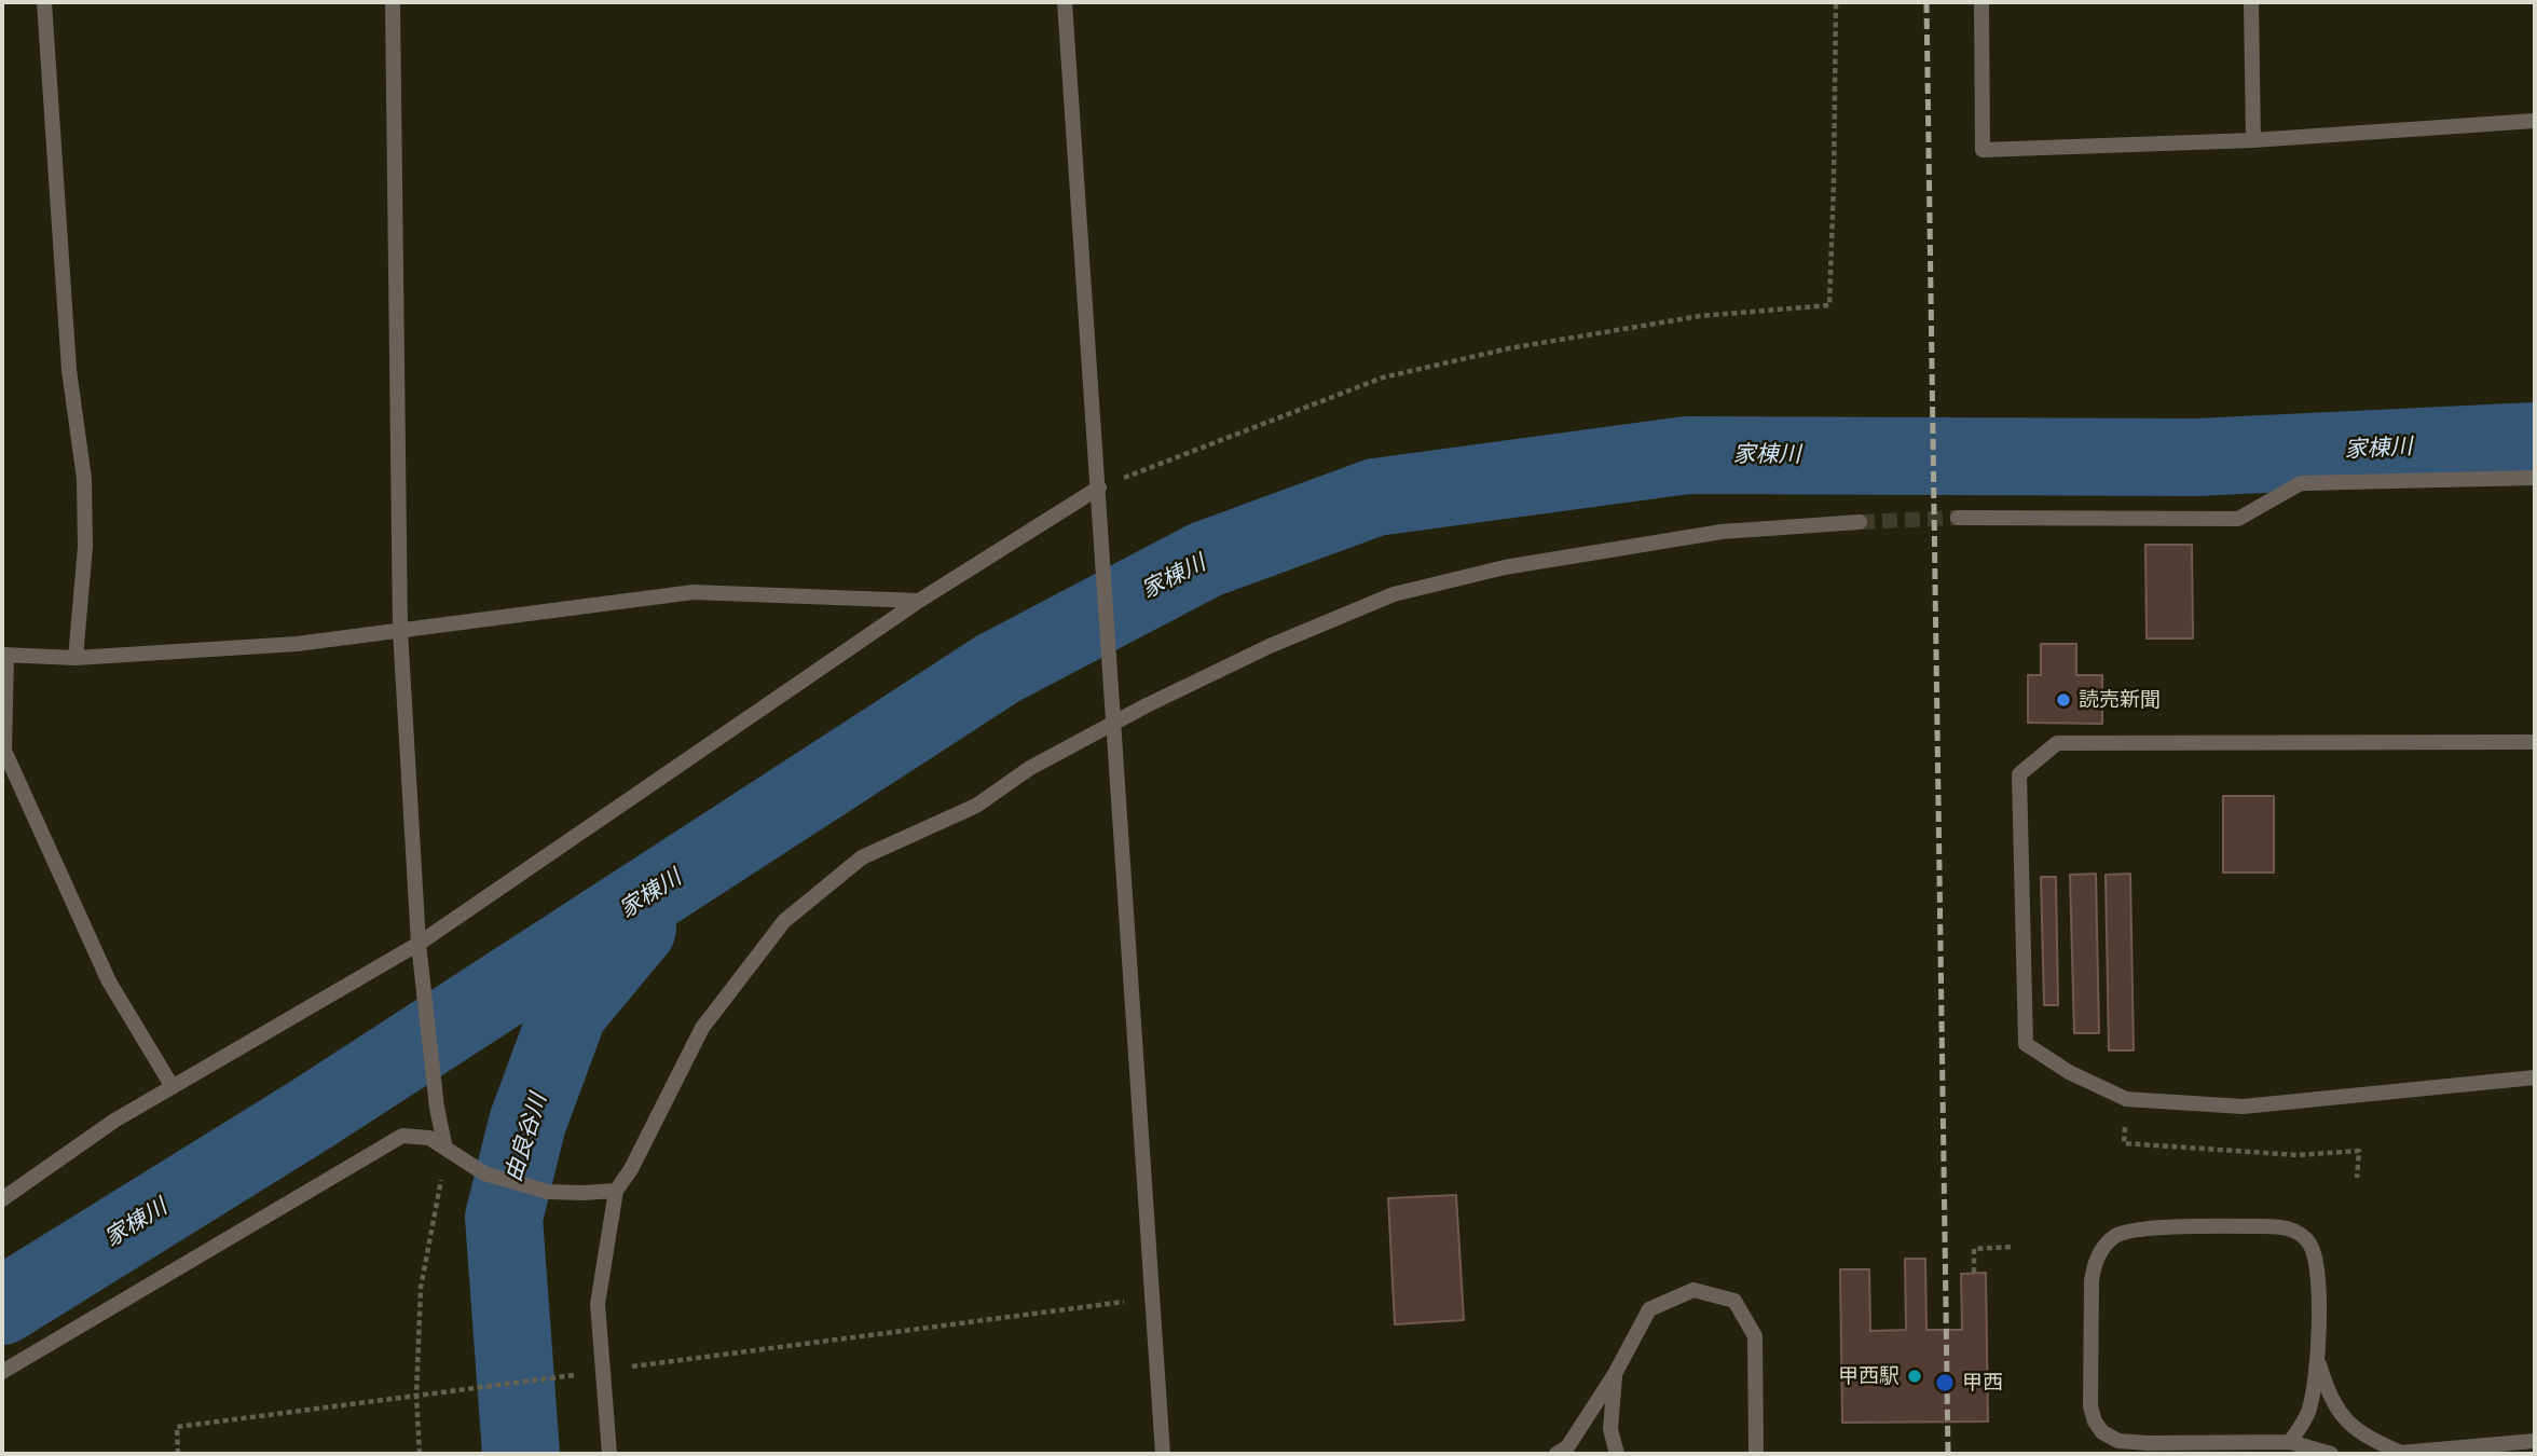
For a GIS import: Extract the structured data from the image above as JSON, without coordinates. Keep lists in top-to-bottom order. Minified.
{"water":["家棟川","由良谷川"],"places":["読売新聞","甲西駅","甲西"]}
